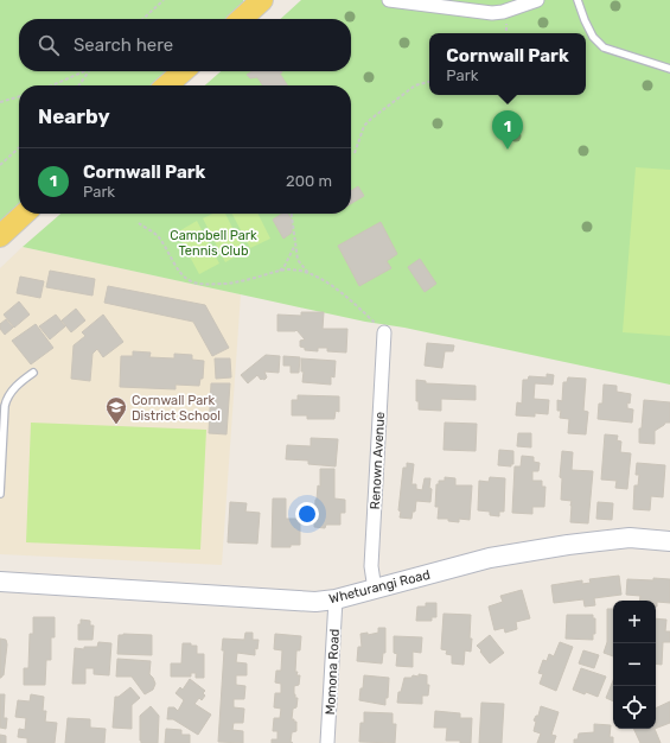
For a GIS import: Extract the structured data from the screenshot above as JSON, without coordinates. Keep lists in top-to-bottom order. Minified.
{"streets":{"street":["Renown Avenue","Wheturangi Road","Momona Road"]},"crossings":[["Renown Avenue","Wheturangi Road"],["Wheturangi Road","Momona Road"]],"parks":["Campbell Park Tennis Club"],"places":{"school or university":["Cornwall Park District School"]},"page":{"search":"Search here","popup":["Cornwall Park","Park"],"heading":"Nearby","pins":"1","list":[{"mark":"1","name":"Cornwall Park","note":"Park","value":"200 m"}],"map_buttons":["+","−"]}}
